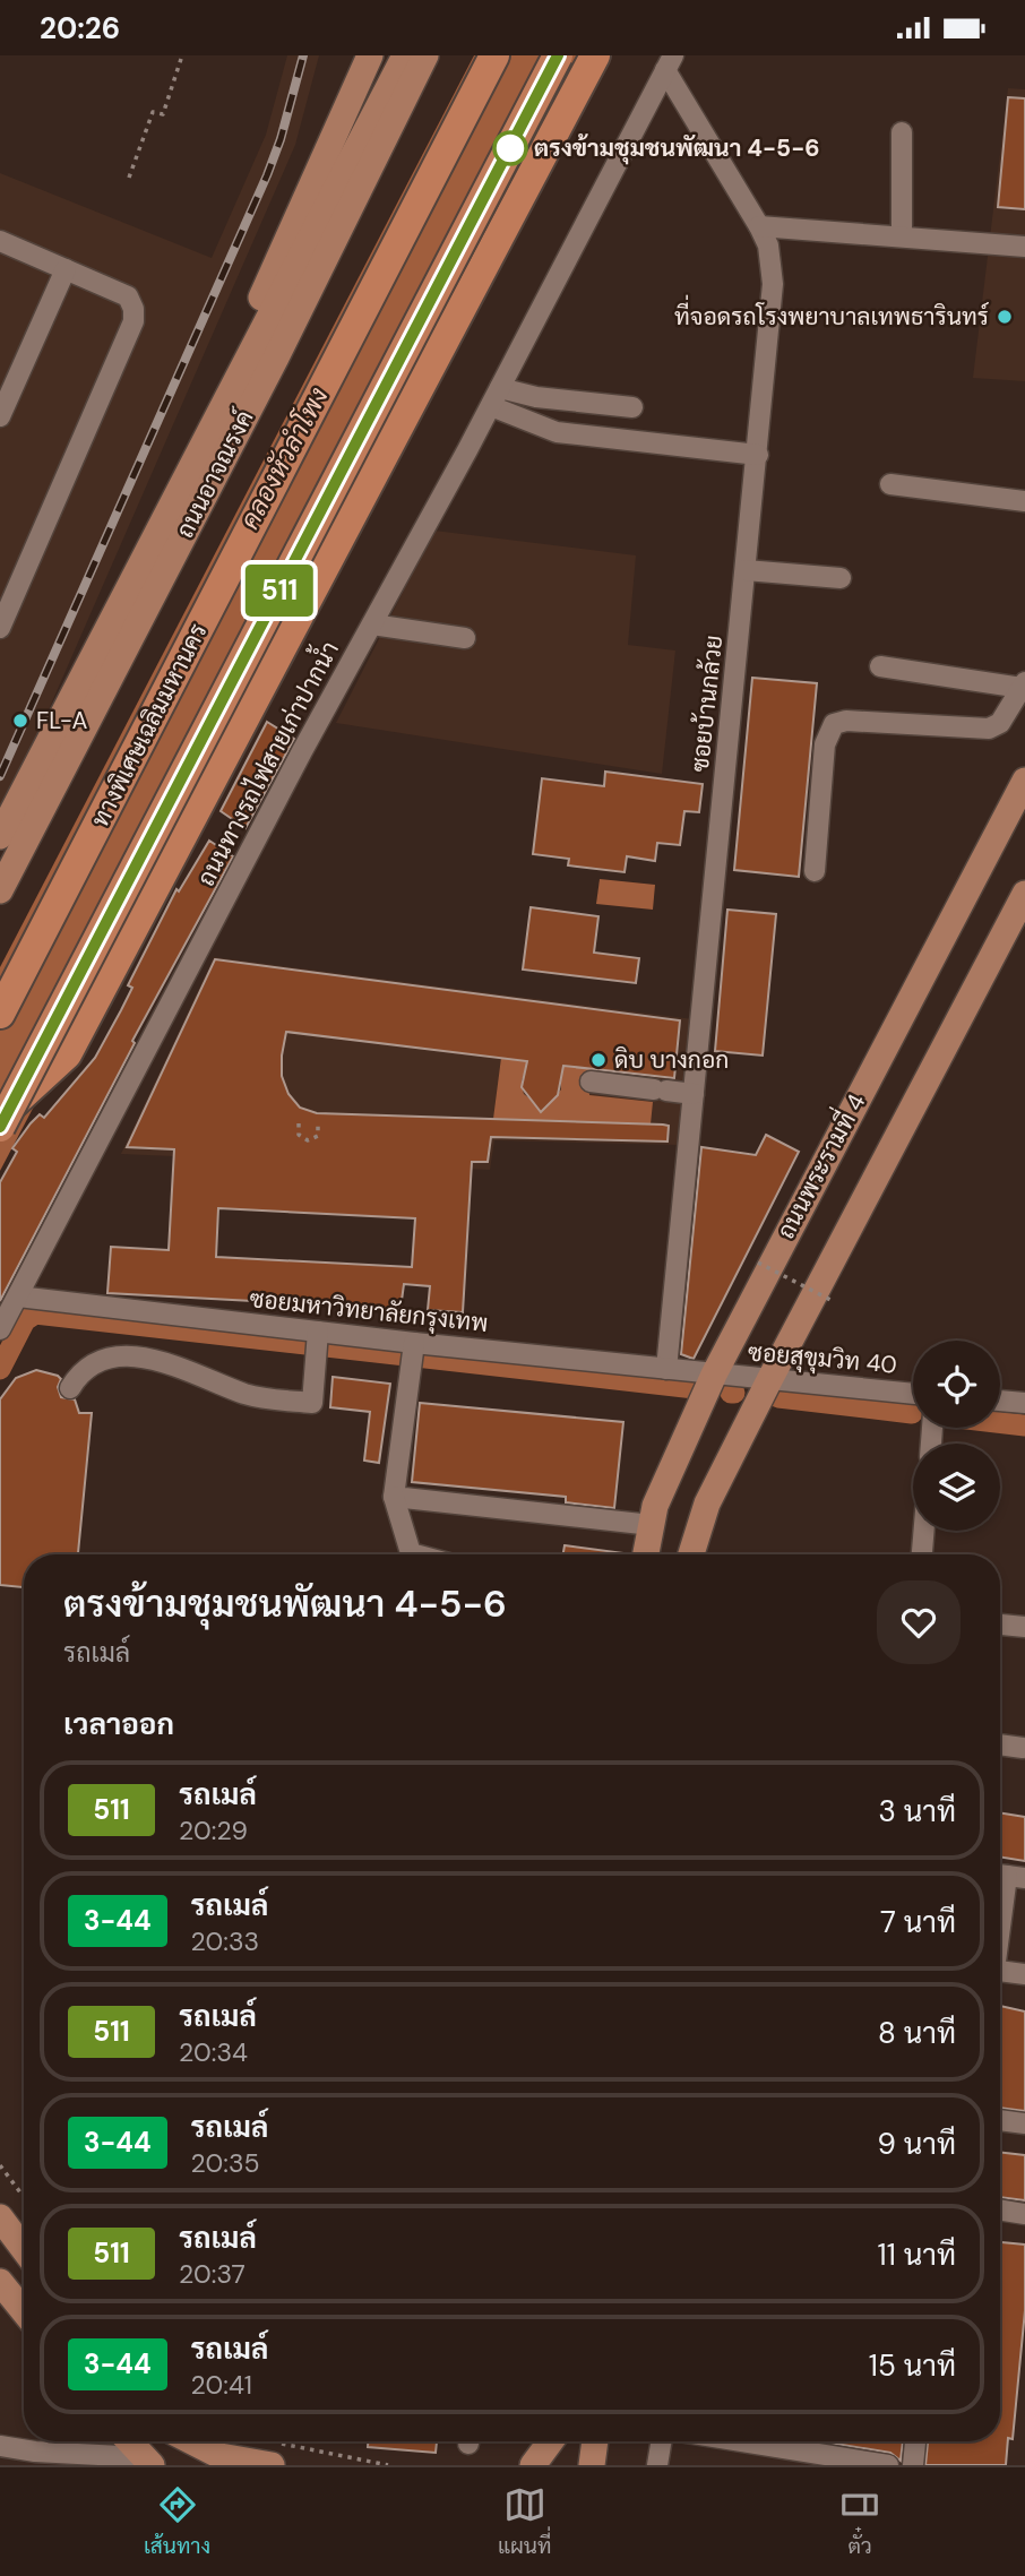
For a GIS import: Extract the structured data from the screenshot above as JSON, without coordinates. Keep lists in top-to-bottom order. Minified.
{"streets":{"highway":["ทางพิเศษเฉลิมมหานคร"],"main road":["ถนนอาจณรงค์","ถนนพระรามที่ 4"],"street":["ซอยบ้านกล้วย","ถนนทางรถไฟสายเก่าปากน้ำ","ซอยมหาวิทยาลัยกรุงเทพ","ซอยสุขุมวิท 40"]},"crossings":[["ซอยบ้านกล้วย","ถนนทางรถไฟสายเก่าปากน้ำ"],["ซอยบ้านกล้วย","ซอยมหาวิทยาลัยกรุงเทพ"],["ถนนทางรถไฟสายเก่าปากน้ำ","ซอยมหาวิทยาลัยกรุงเทพ"],["ถนนพระรามที่ 4","ซอยมหาวิทยาลัยกรุงเทพ"],["ถนนพระรามที่ 4","ซอยสุขุมวิท 40"],["ซอยมหาวิทยาลัยกรุงเทพ","ซอยสุขุมวิท 40"]],"water":["คลองหัวลำโพง"],"places":["ตรงข้ามชุมชนพัฒนา 4-5-6","ที่จอดรถโรงพยาบาลเทพธารินทร์","FL-A","ดิบ บางกอก"],"lines":["bus line 511"],"page":{"status":"20:26","on_map":"511","heading":[["ตรงข้ามชุมชนพัฒนา 4-5-6","รถเมล์"],"เวลาออก"],"list":[{"mark":"511","name":"รถเมล์","note":"20:29","value":"3 นาที"},{"mark":"3-44","name":"รถเมล์","note":"20:33","value":"7 นาที"},{"mark":"511","name":"รถเมล์","note":"20:34","value":"8 นาที"},{"mark":"3-44","name":"รถเมล์","note":"20:35","value":"9 นาที"},{"mark":"511","name":"รถเมล์","note":"20:37","value":"11 นาที"},{"mark":"3-44","name":"รถเมล์","note":"20:41","value":"15 นาที"}],"tabs":["เส้นทาง","แผนที่","ตั๋ว"]}}
